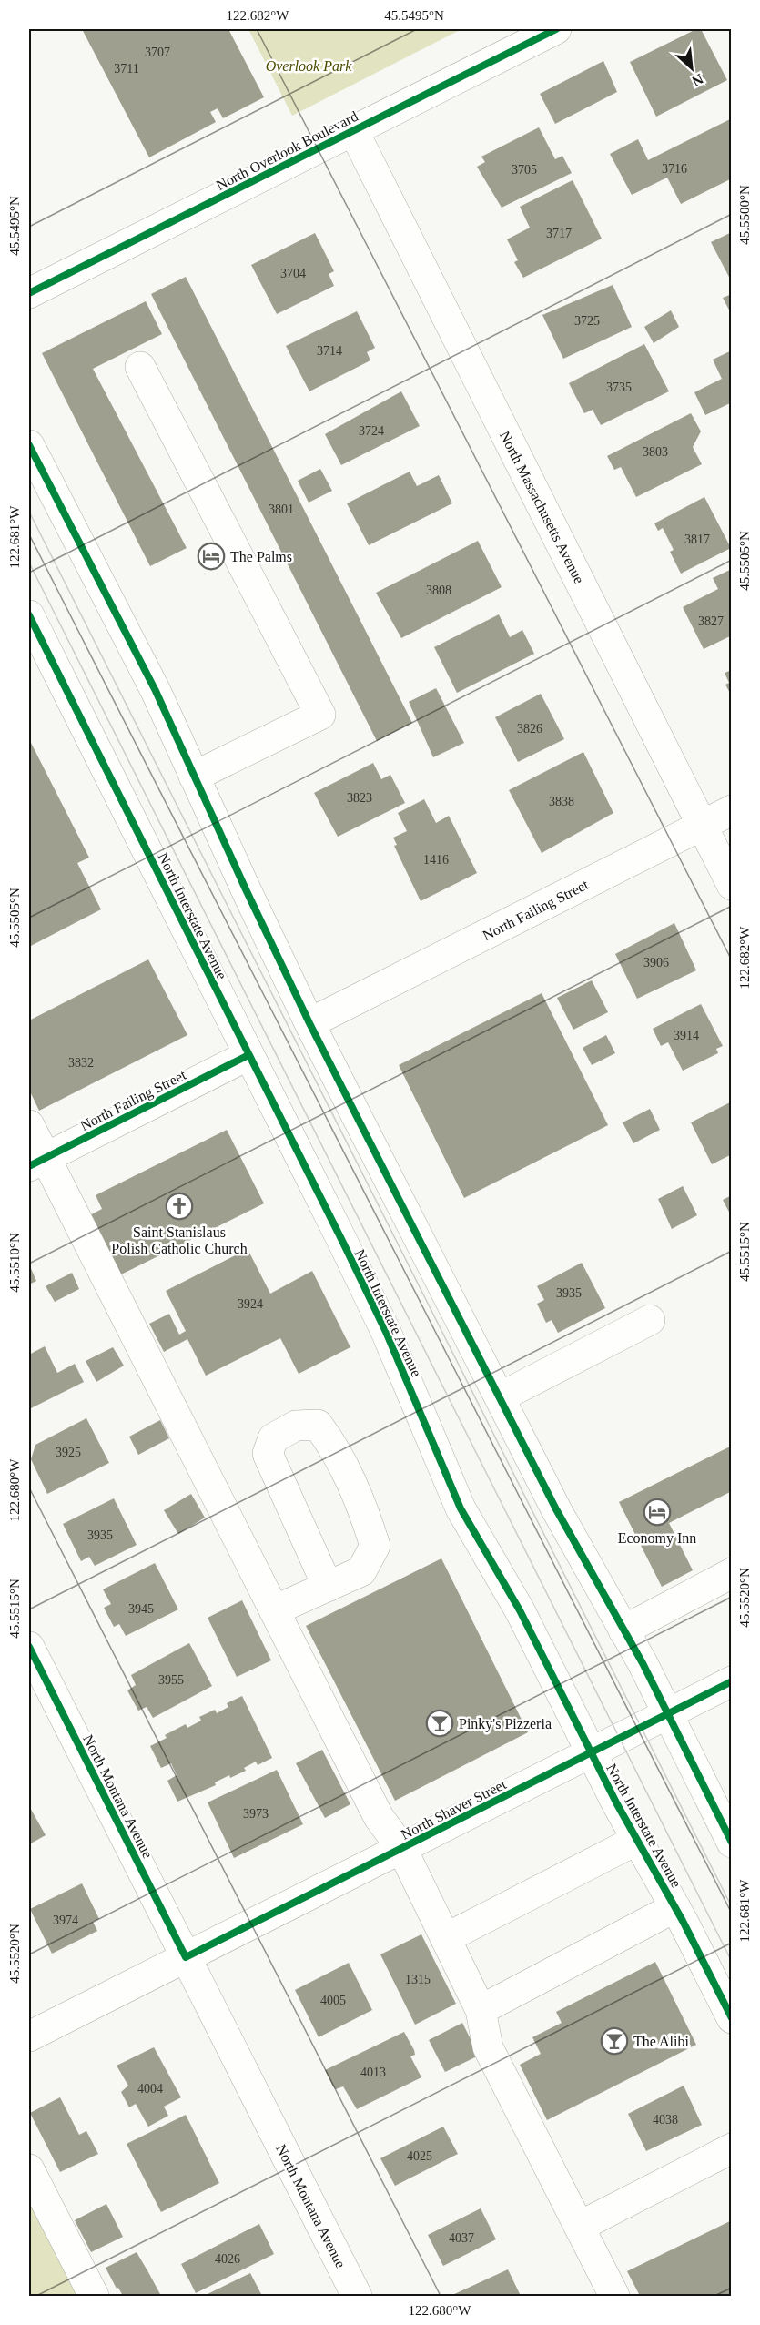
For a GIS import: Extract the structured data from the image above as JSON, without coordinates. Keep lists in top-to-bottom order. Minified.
{"streets":{"street":["North Overlook Boulevard","North Massachusetts Avenue","North Failing Street","North Interstate Avenue","North Montana Avenue","North Shaver Street"]},"crossings":[["North Overlook Boulevard","North Massachusetts Avenue"],["North Massachusetts Avenue","North Failing Street"],["North Failing Street","North Interstate Avenue"],["North Interstate Avenue","North Shaver Street"],["North Montana Avenue","North Shaver Street"]],"parks":["Overlook Park"],"places":{"hotel":["The Palms","Economy Inn"],"church":["Saint Stanislaus Polish Catholic Church"],"bar":["Pinky's Pizzeria","The Alibi"]},"house_numbers":["3707","3711","3716","3705","3717","3704","3725","3714","3735","3724","3803","3801","3817","3808","3827","3826","3823","3838","1416","3906","3914","3832","3935","3924","3925","3935","3945","3955","3973","3974","1315","4005","4013","4004","4038","4025","4037","4026"],"north":"bottom right","coordinates":["122.682°W","45.5495°N","45.5500°N","122.681°W","45.5505°N","45.5515°N","45.5510°N","122.680°W","45.5520°N"]}
